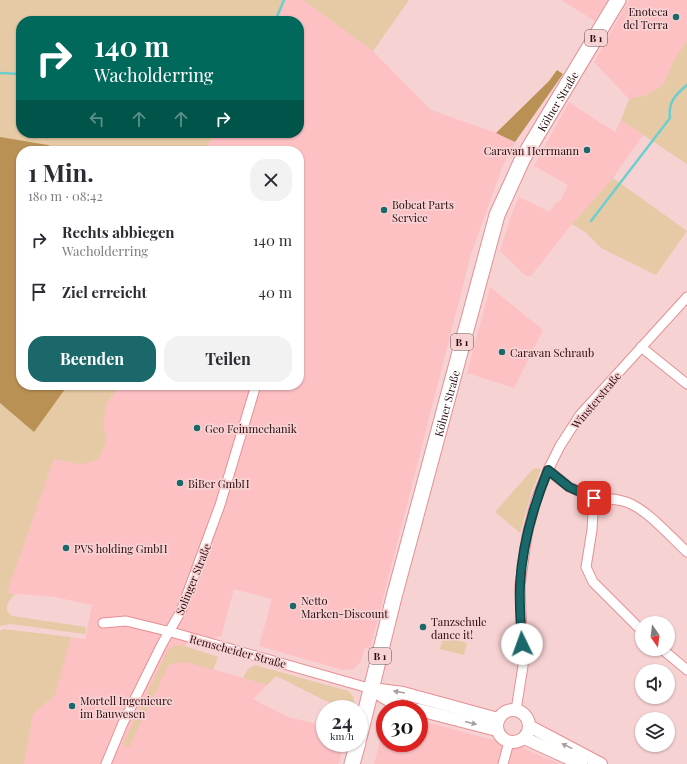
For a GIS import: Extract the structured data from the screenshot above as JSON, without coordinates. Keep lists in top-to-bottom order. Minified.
{"streets":{"main road":["B 1","Kölner Straße"],"street":["Winsterstraße","Solinger Straße","Remscheider Straße"]},"crossings":[["Kölner Straße","Remscheider Straße"],["Solinger Straße","Remscheider Straße"]],"places":["Enoteca del Terra","Caravan Herrmann","Bobcat Parts Service","Caravan Schraub","Geo Feinmechanik","BiBer GmbH","PVS holding GmbH","Netto Marken-Discount","Tanzschule dance it!","Mortell Ingenieure im Bauwesen"],"north":"bottom","page":{"turn":["140 m","Wacholderring"],"heading":["1 Min.","180 m · 08:42"],"list":[{"name":"Rechts abbiegen","note":"Wacholderring","value":"140 m"},{"name":"Ziel erreicht","value":"40 m"}],"buttons":["Beenden","Teilen"],"speed":"24 km/h","limit":"30"}}
